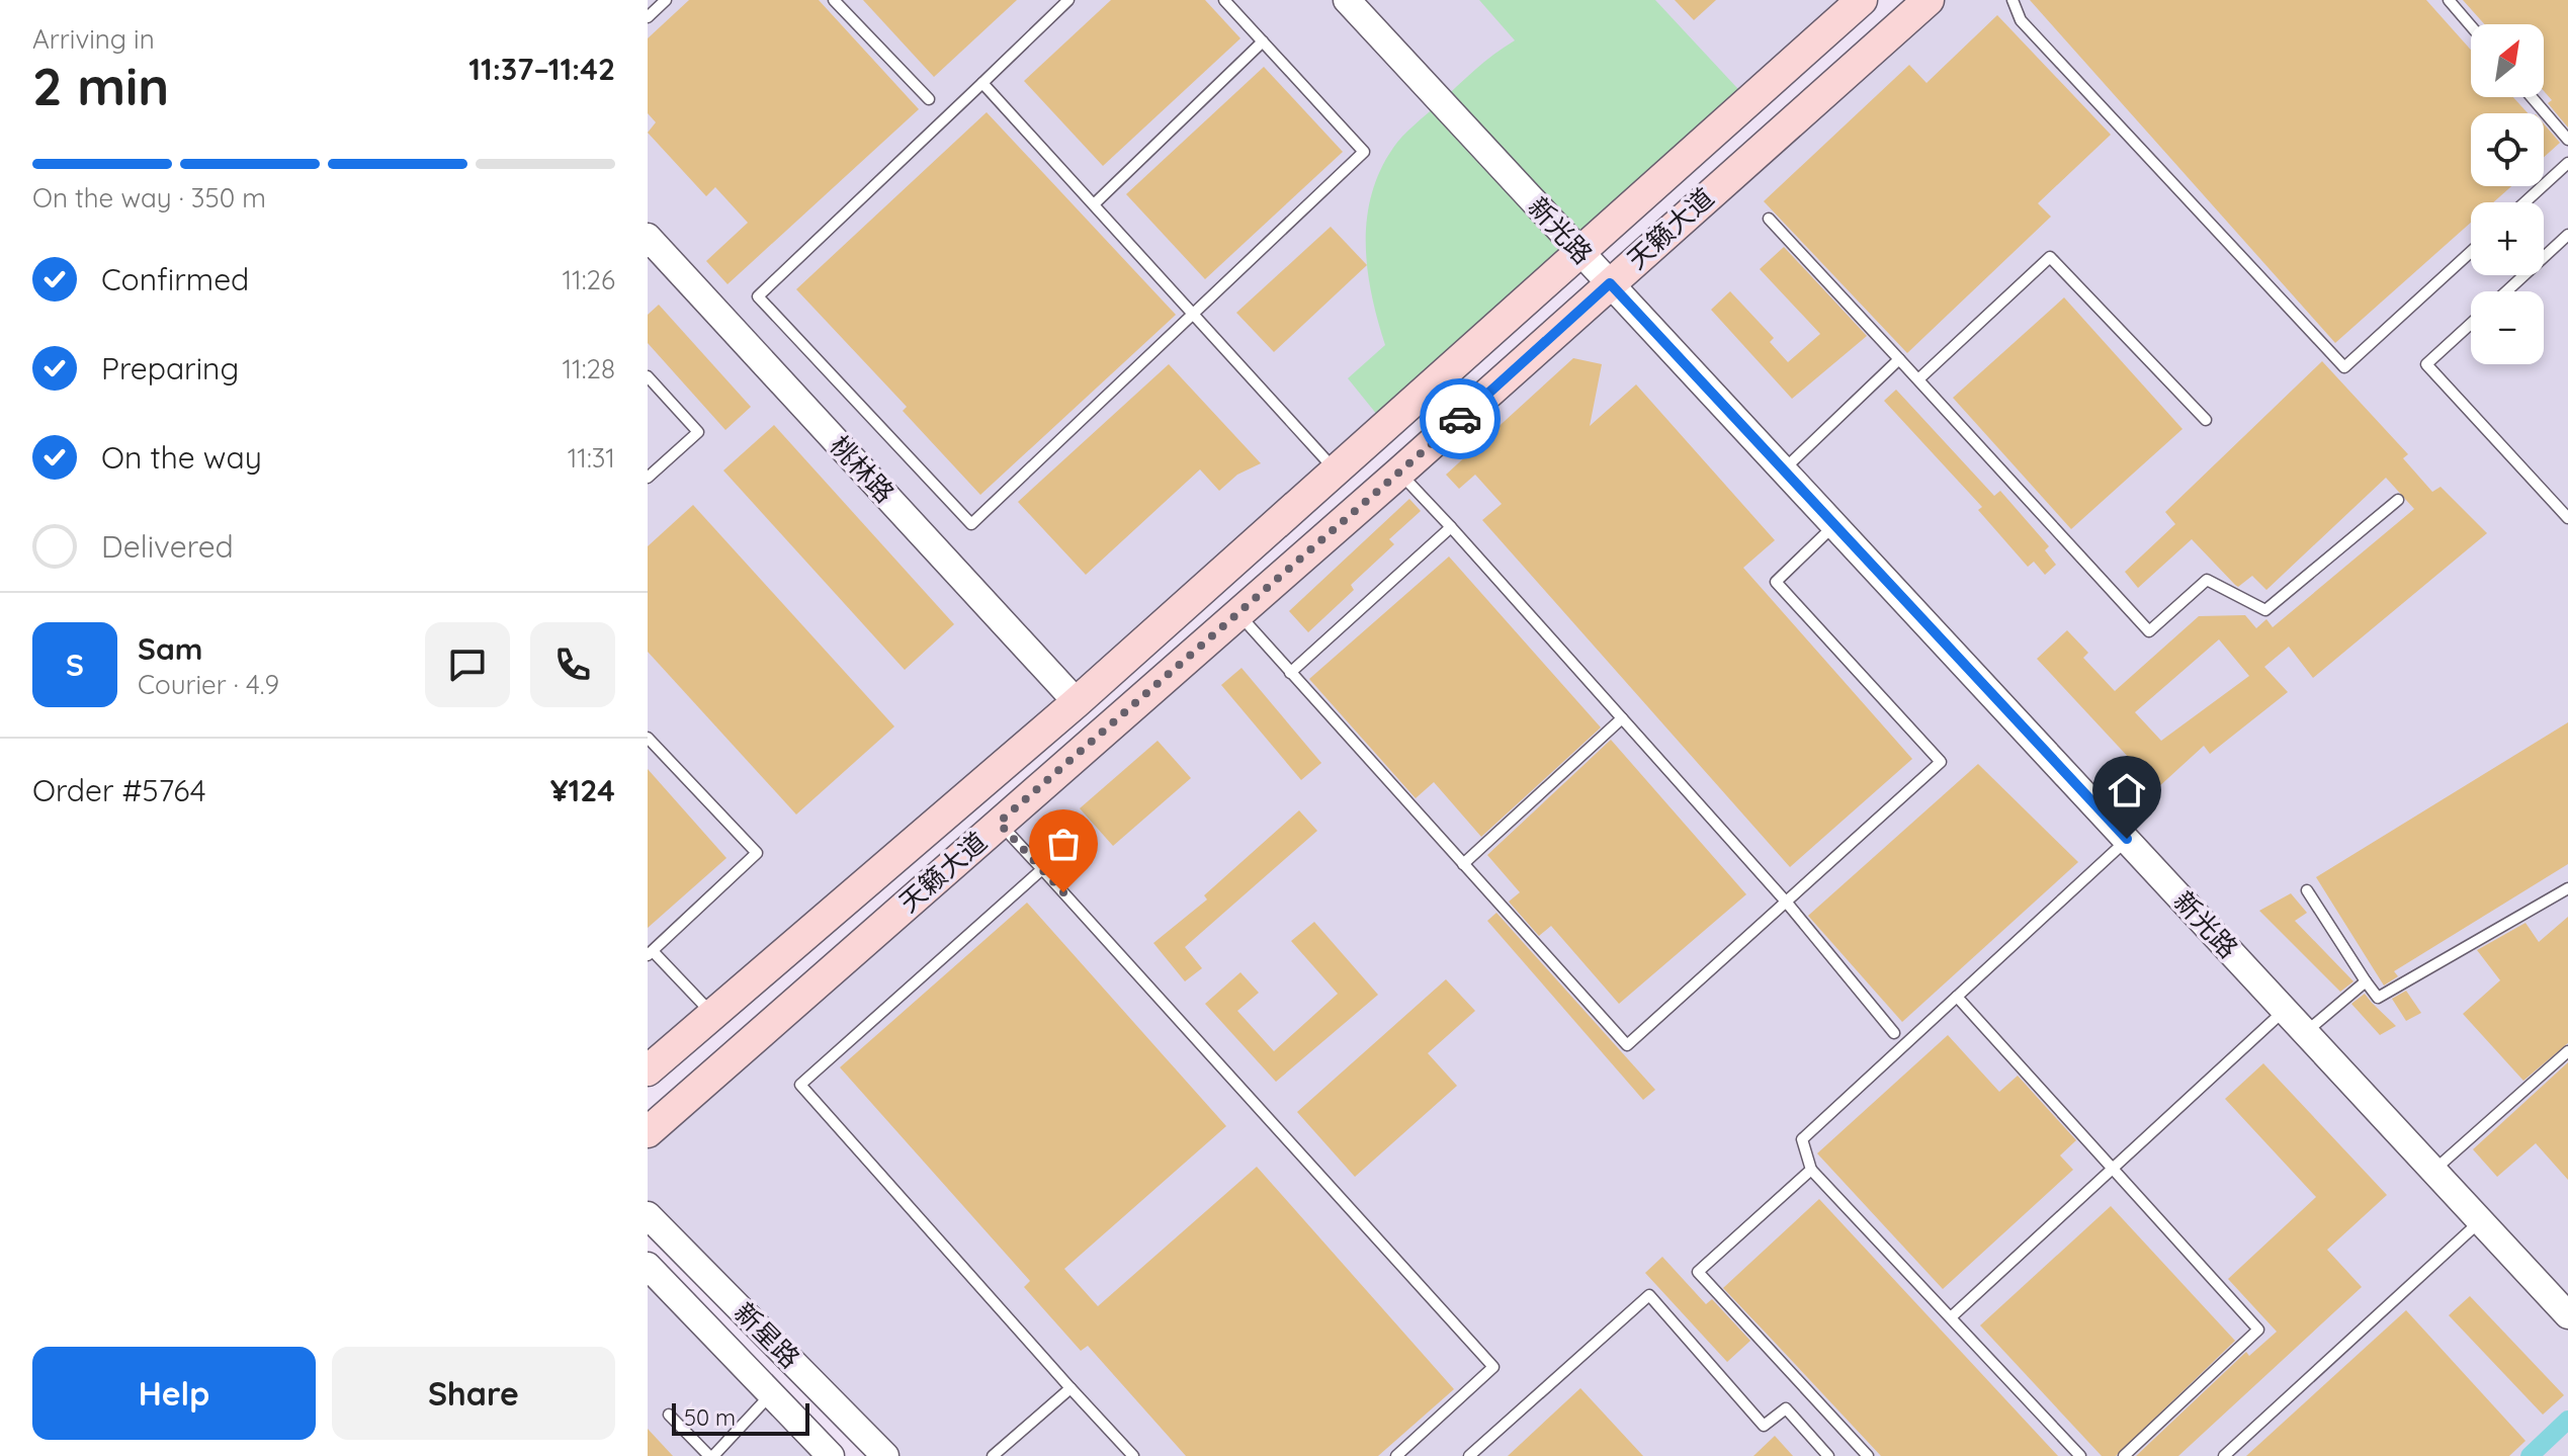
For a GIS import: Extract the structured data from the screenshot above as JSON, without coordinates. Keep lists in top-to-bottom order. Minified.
{"streets":{"main road":["天籁大道"],"street":["新光路","桃林路","新星路"]},"crossings":[["天籁大道","新光路"],["天籁大道","桃林路"]],"scale_bar":"50 m","north":"top right","page":{"heading":["2 min","Arriving in","11:37–11:42"],"panel":["Sam","Courier · 4.9","Order #5764","¥124"],"map_buttons":["+","−"],"bar":"On the way · 350 m","list":[["Confirmed","11:26"],["Preparing","11:28"],["On the way","11:31"],"Delivered"],"round":"S","buttons":["Help","Share"],"scale":"50 m"}}
